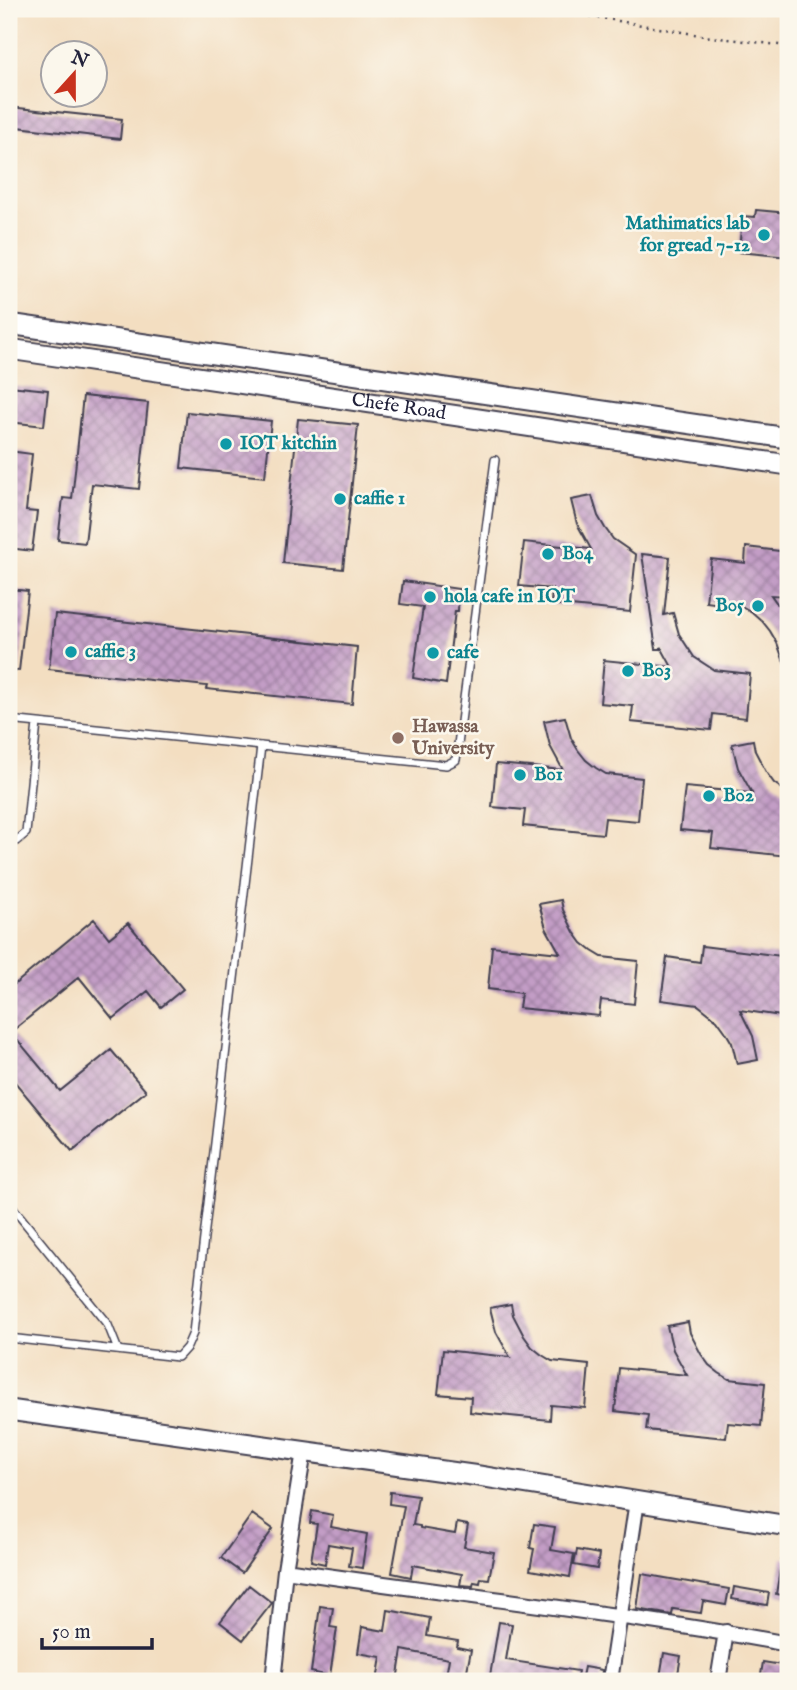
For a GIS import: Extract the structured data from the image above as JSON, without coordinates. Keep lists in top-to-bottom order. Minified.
{"streets":{"street":["Chefe Road"]},"places":["Mathimatics lab for gread 7-12","IOT kitchin","caffie 1","B04","hola cafe in IOT","B05","caffie 3","cafe","B03","Hawassa University","B01","B02"],"scale_bar":"50 m","north":"top"}
